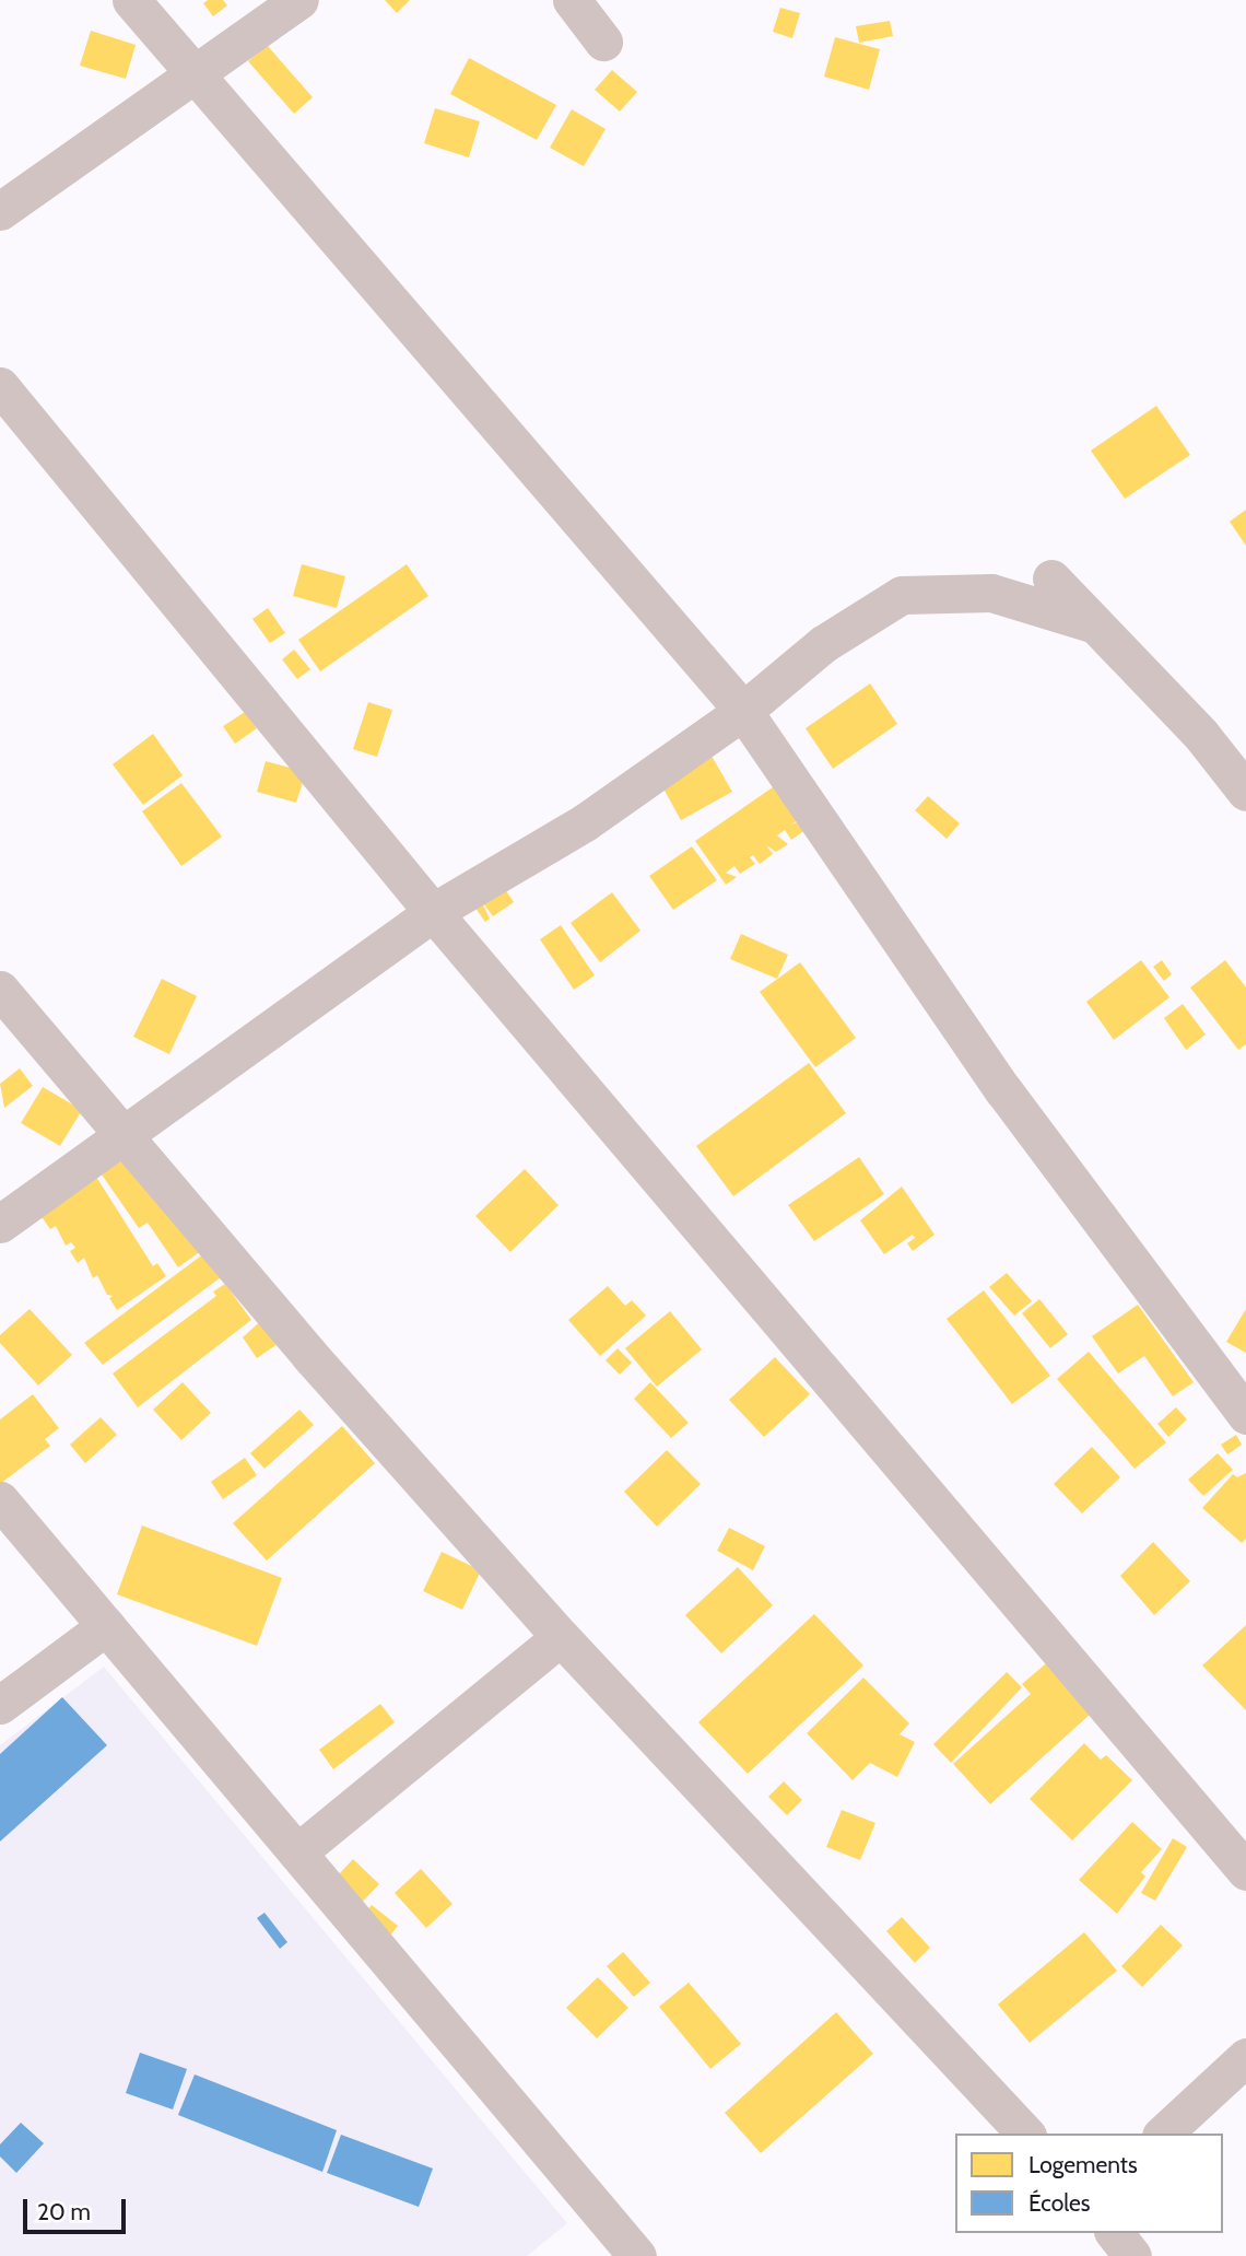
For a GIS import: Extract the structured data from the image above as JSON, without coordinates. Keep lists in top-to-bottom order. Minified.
{"legend":["Logements","Écoles"],"scale_bar":"20 m"}
